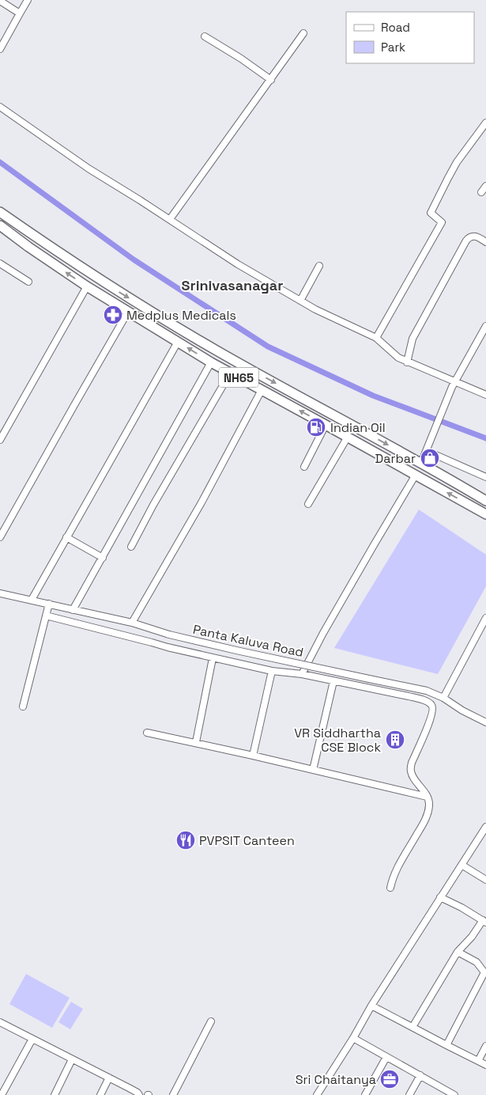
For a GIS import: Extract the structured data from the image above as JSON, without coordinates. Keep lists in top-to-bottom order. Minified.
{"streets":{"highway":["NH65"],"street":["Panta Kaluva Road"]},"districts":["Srinivasanagar"],"places":{"pharmacy":["Medplus Medicals"],"fuel station":["Indian Oil"],"shop":["Darbar"],"building":["VR Siddhartha CSE Block"],"restaurant":["PVPSIT Canteen"],"office":["Sri Chaitanya"]},"legend":["Road","Park"]}
